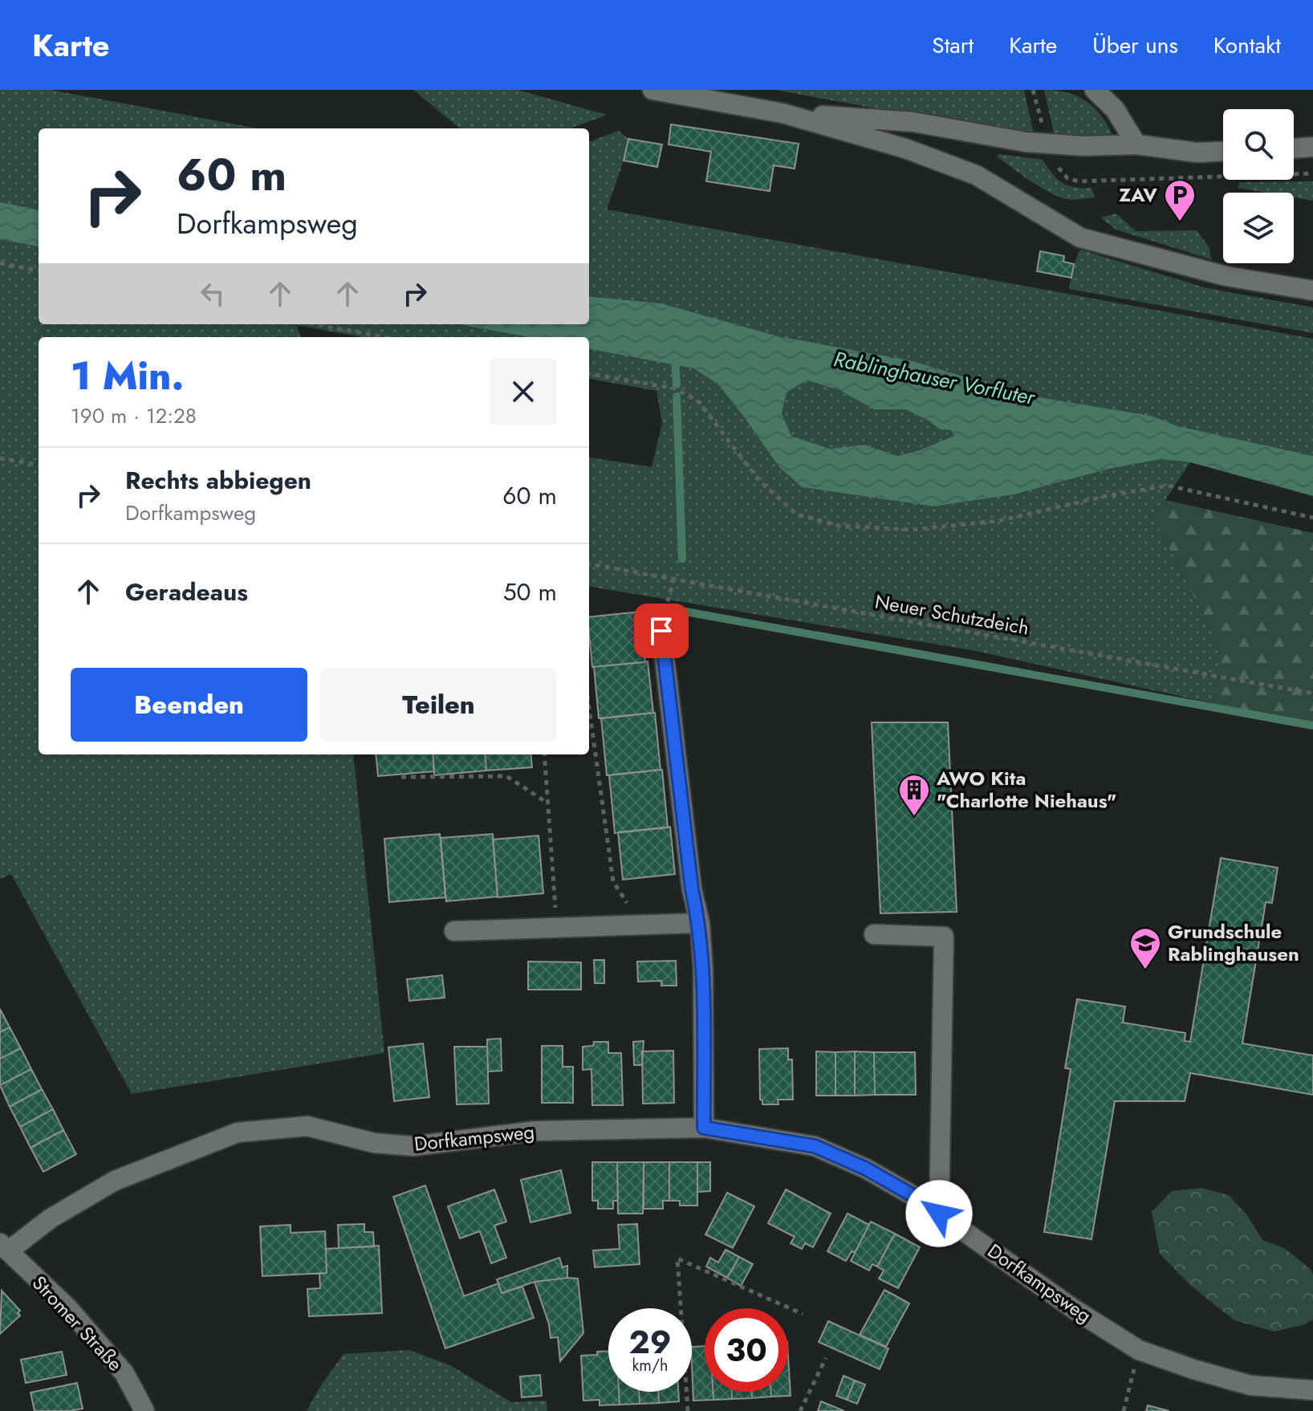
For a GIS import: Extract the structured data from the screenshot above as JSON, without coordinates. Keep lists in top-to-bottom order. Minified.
{"streets":{"street":["Dorfkampsweg","Stromer Straße"],"path":["Neuer Schutzdeich"]},"crossings":[["Dorfkampsweg","Stromer Straße"]],"water":["Rablinghauser Vorfluter"],"places":{"parking":["ZAV"],"building":["AWO Kita \"Charlotte Niehaus\""],"school or university":["Grundschule Rablinghausen"]},"page":{"header":"Karte","nav":["Start","Karte","Über uns","Kontakt"],"turn":["60 m","Dorfkampsweg"],"heading":["1 Min.","190 m · 12:28"],"list":[{"name":"Rechts abbiegen","note":"Dorfkampsweg","value":"60 m"},{"name":"Geradeaus","value":"50 m"}],"buttons":["Beenden","Teilen"],"speed":"29 km/h","limit":"30"}}
